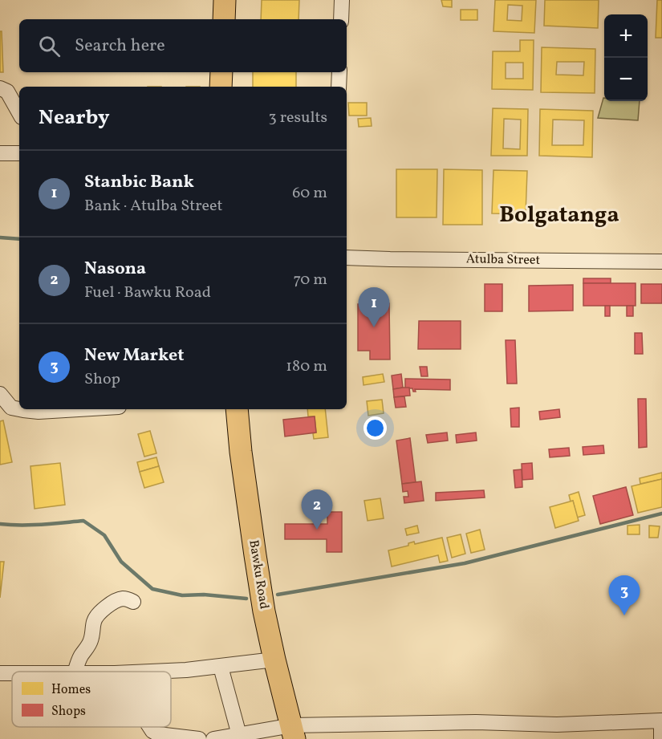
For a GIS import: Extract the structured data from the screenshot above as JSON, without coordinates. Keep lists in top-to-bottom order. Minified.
{"streets":{"highway":["Bawku Road"],"street":["Atulba Street"]},"districts":["Bolgatanga"],"legend":["Homes","Shops"],"page":{"map_buttons":["+","−"],"search":"Search here","heading":["Nearby","3 results"],"list":[{"mark":"1","name":"Stanbic Bank","note":"Bank · Atulba Street","value":"60 m"},{"mark":"2","name":"Nasona","note":"Fuel · Bawku Road","value":"70 m"},{"mark":"3","name":"New Market","note":"Shop","value":"180 m"}],"pins":["1","2","3"]}}
